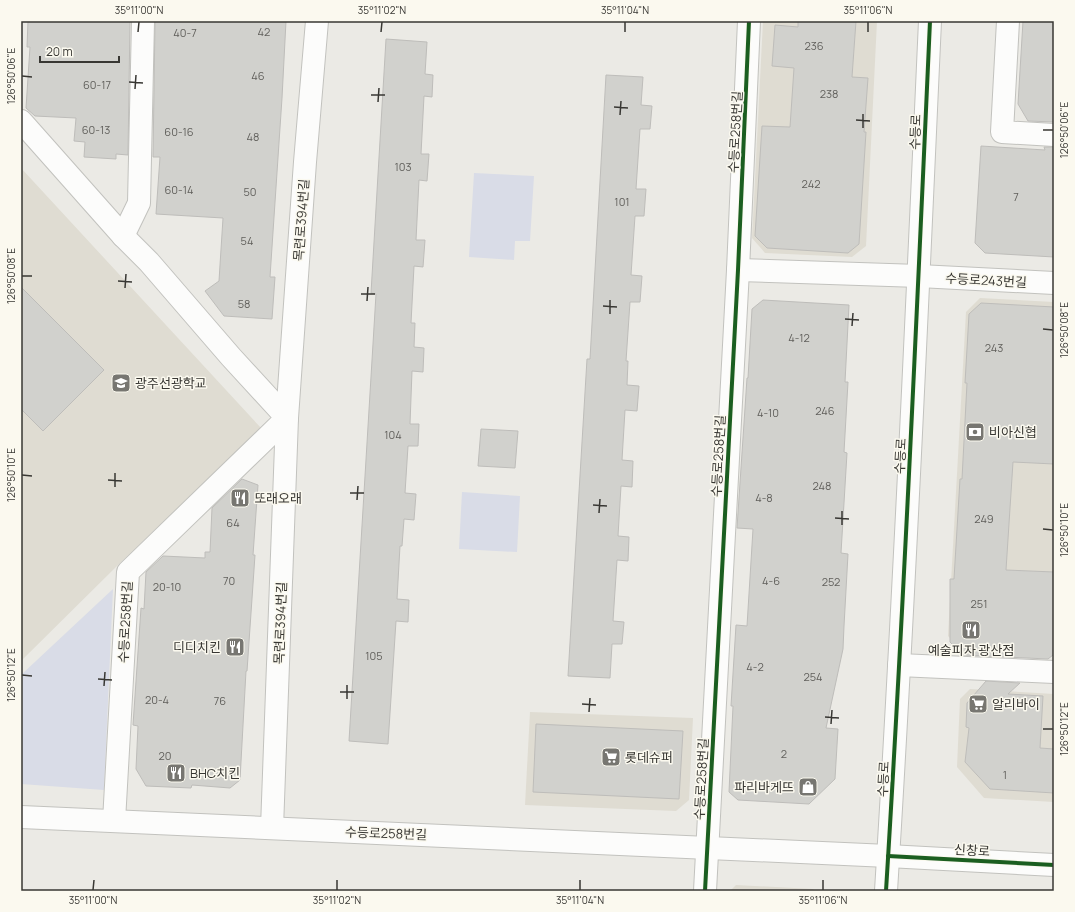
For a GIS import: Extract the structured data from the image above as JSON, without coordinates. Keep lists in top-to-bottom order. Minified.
{"streets":{"street":["수등로258번길","수등로","목련로394번길","수등로243번길","신창로"]},"crossings":[["수등로258번길","수등로"],["수등로258번길","목련로394번길"],["수등로258번길","신창로"],["수등로","수등로243번길"],["수등로","신창로"]],"places":{"school or university":["광주선광학교"],"bank":["비아신협"],"restaurant":["또래오래","예술피자 광산점","디디치킨","BHC치킨"],"supermarket":["알리바이","롯데슈퍼"],"shop":["파리바게뜨"]},"house_numbers":["42","40-7","236","46","60-17","238","60-13","60-16","48","103","242","60-14","50","7","101","54","58","4-12","243","246","4-10","104","248","4-8","249","64","70","4-6","252","20-10","251","105","4-2","254","20-4","76","2","20","1"],"scale_bar":"20 m","coordinates":["35°11'00\"N","35°11'02\"N","35°11'04\"N","35°11'06\"N","126°50'06\"E","126°50'08\"E","126°50'10\"E","126°50'12\"E"]}
